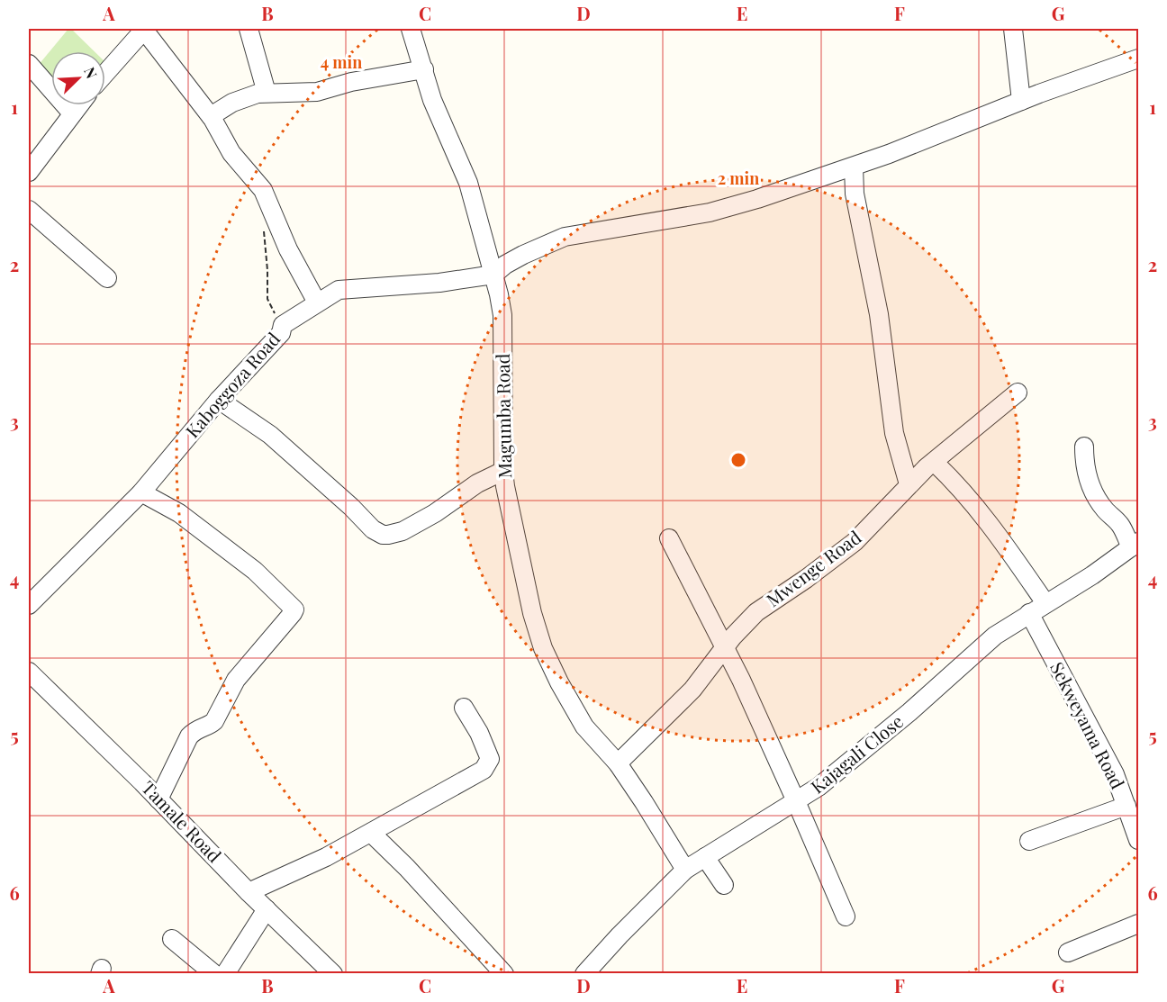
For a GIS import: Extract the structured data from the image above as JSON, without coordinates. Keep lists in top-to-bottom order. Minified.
{"streets":{"street":["Kaboggoza Road","Magumba Road","Mwenge Road","Sekweyama Road","Kajagali Close","Tamale Road"]},"crossings":[["Kaboggoza Road","Magumba Road"],["Magumba Road","Mwenge Road"],["Magumba Road","Kajagali Close"],["Sekweyama Road","Kajagali Close"]],"north":"top right","grid":{"columns":["A","B","C","D","E","F","G"],"rows":["1","2","3","4","5","6"]},"rings":["4 min","2 min"]}
